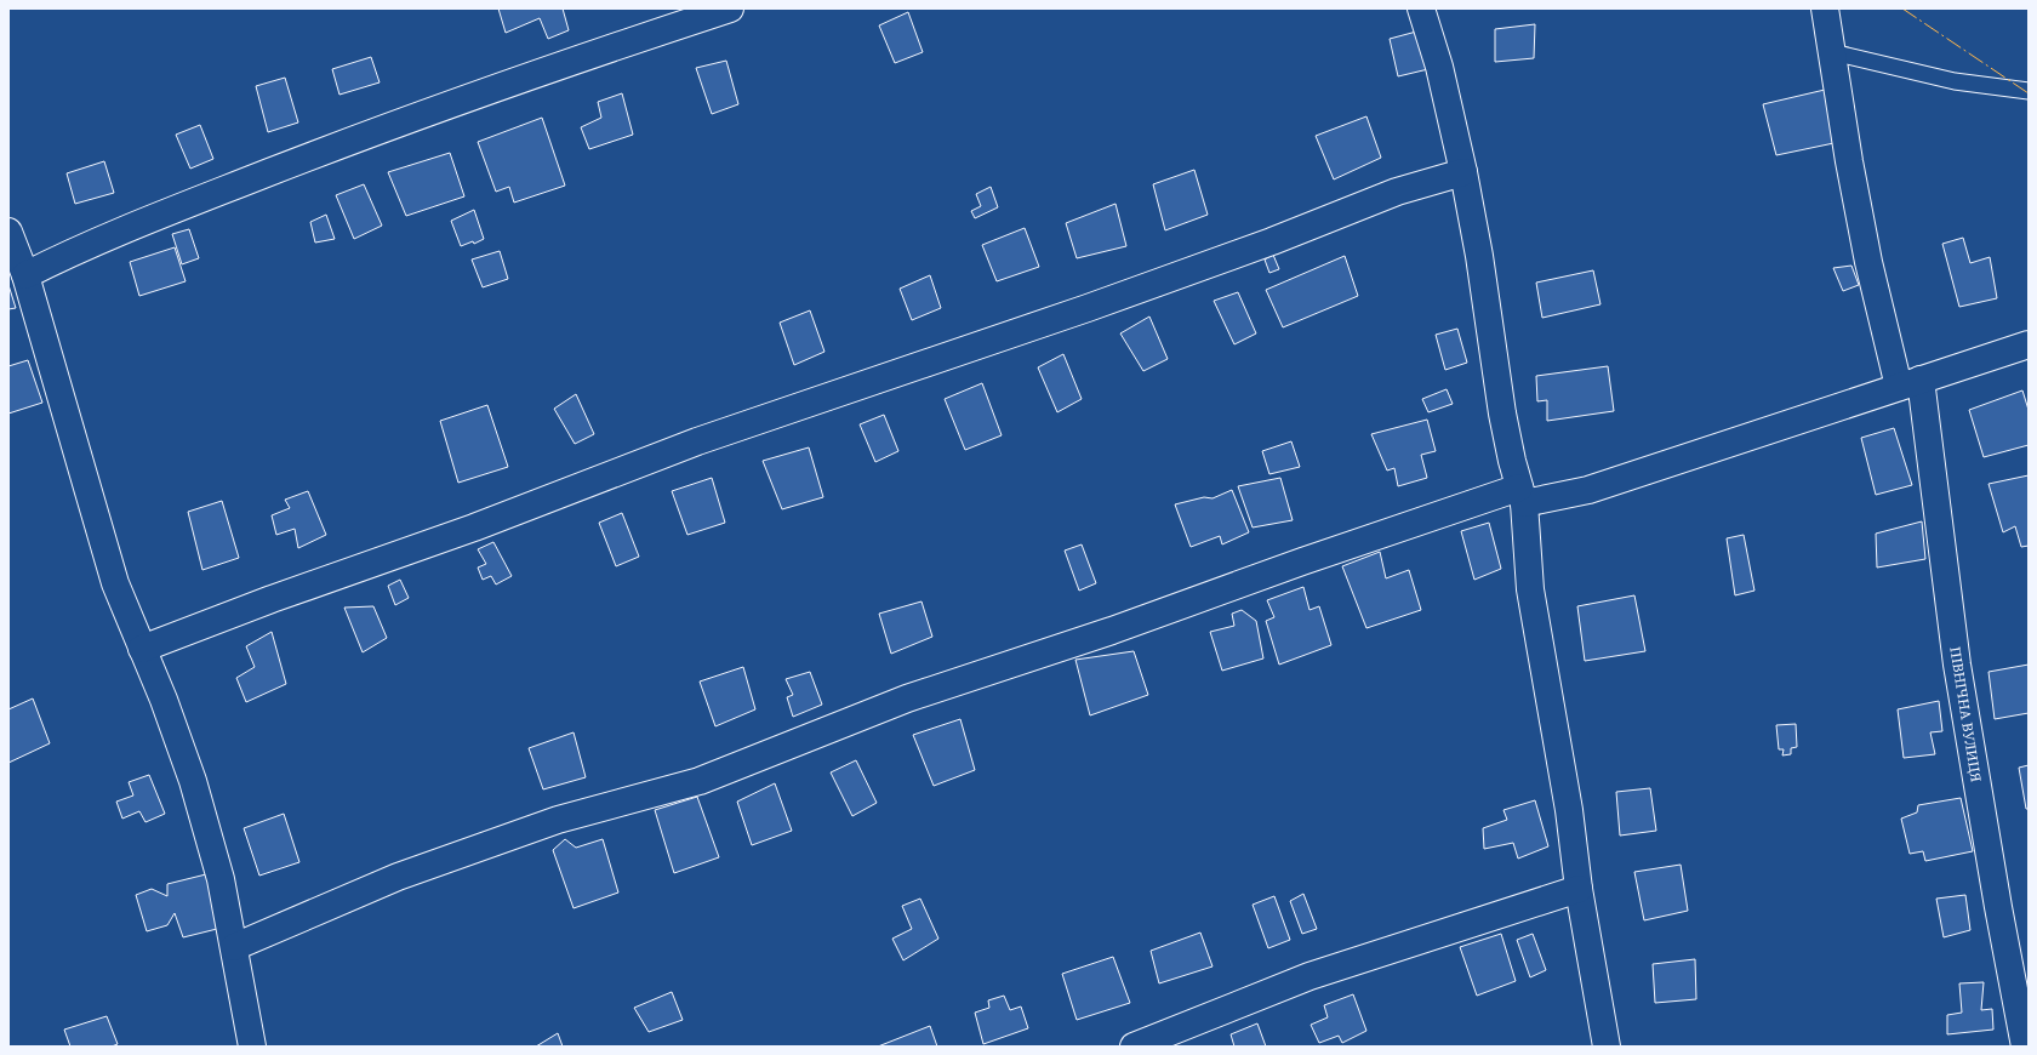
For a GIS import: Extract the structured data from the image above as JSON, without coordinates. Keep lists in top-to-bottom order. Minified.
{"streets":{"street":["ПІВНІЧНА ВУЛИЦЯ"]}}
